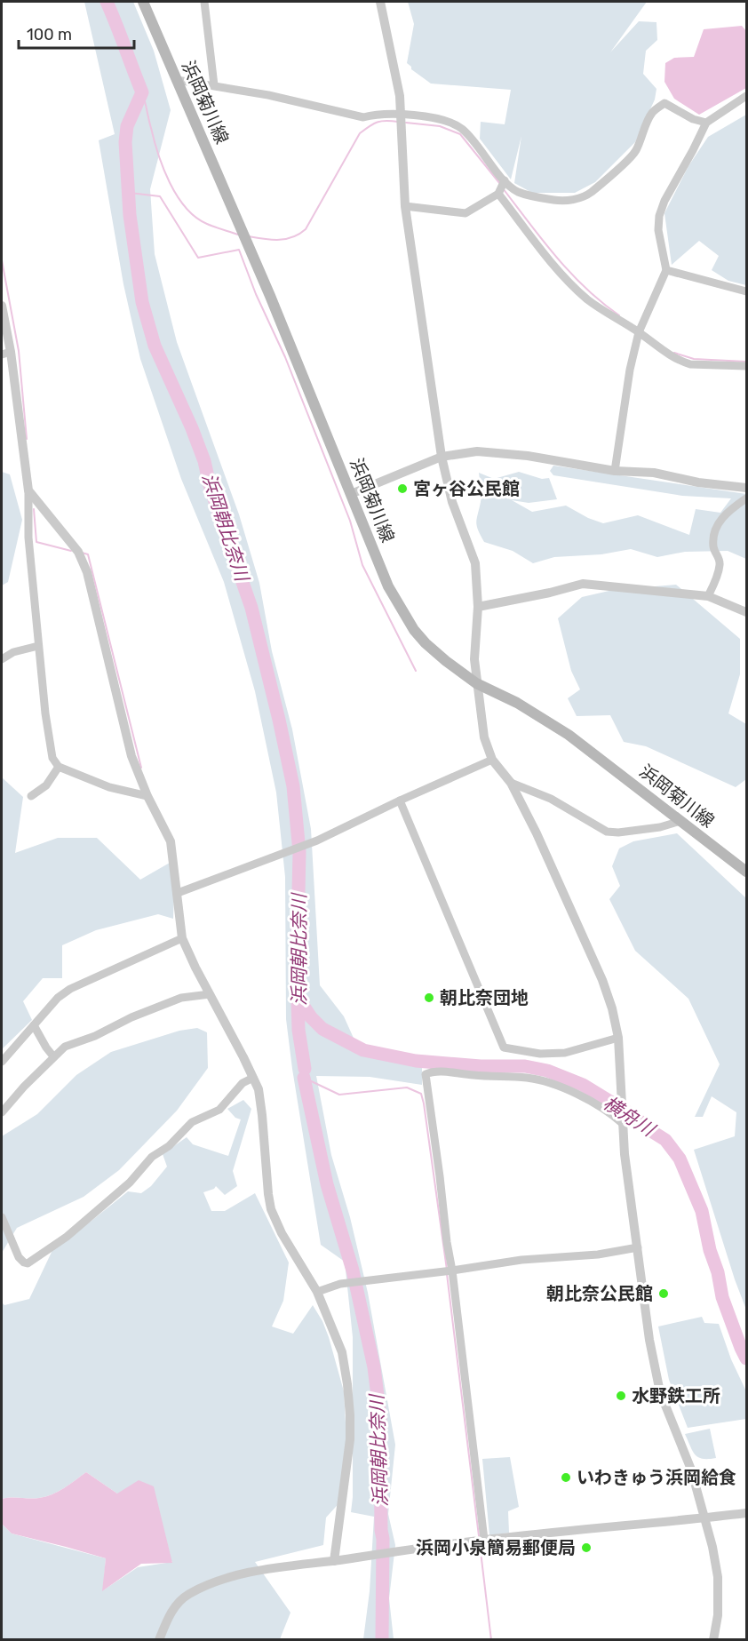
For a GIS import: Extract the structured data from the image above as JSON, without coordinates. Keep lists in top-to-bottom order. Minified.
{"streets":{"main road":["浜岡菊川線"]},"water":["浜岡朝比奈川","横舟川"],"places":["宮ヶ谷公民館","朝比奈団地","朝比奈公民館","水野鉄工所","いわきゅう浜岡給食","浜岡小泉簡易郵便局"],"scale_bar":"100 m"}
